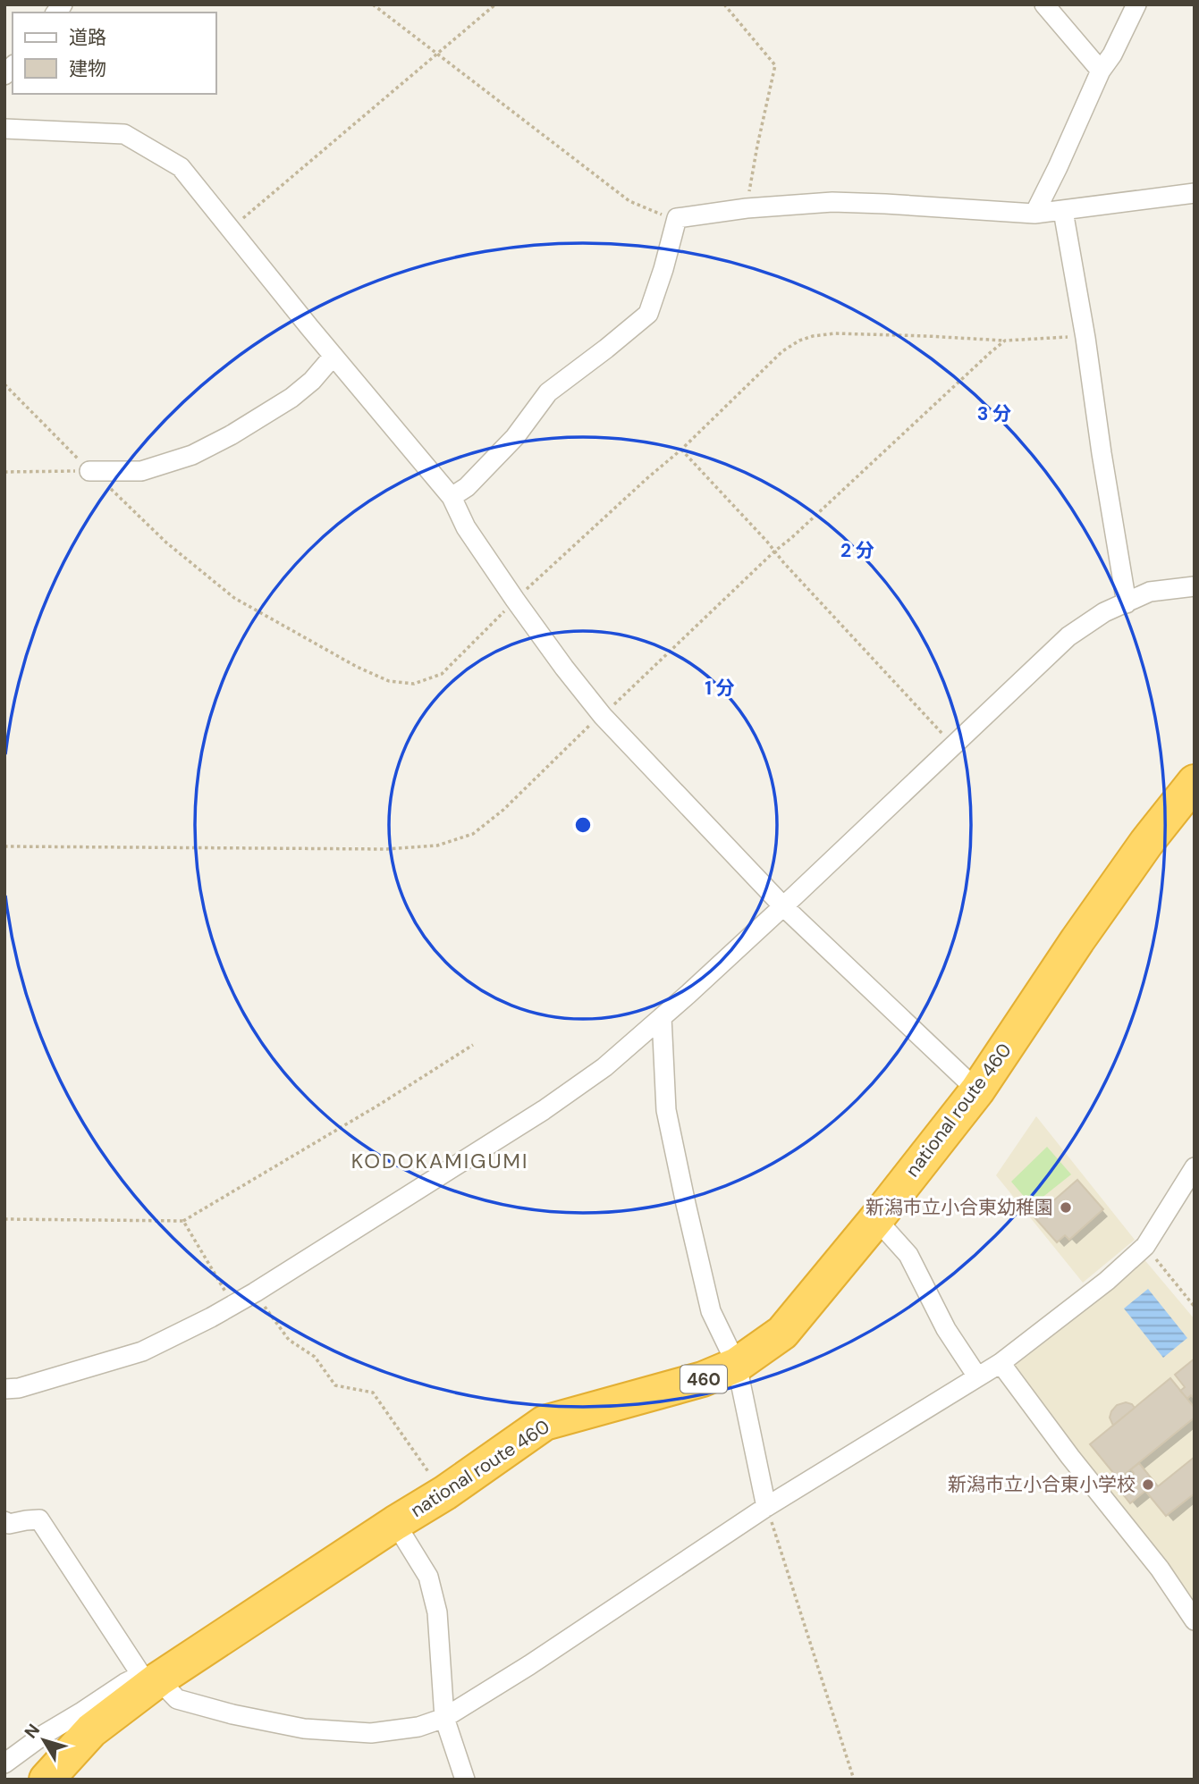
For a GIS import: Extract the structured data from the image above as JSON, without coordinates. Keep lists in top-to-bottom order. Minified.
{"streets":{"highway":["national route 460","460"]},"districts":["KODOKAMIGUMI"],"places":["新潟市立小合東幼稚園","新潟市立小合東小学校"],"legend":["道路","建物"],"north":"top left","rings":["3 分","2 分","1 分"]}
